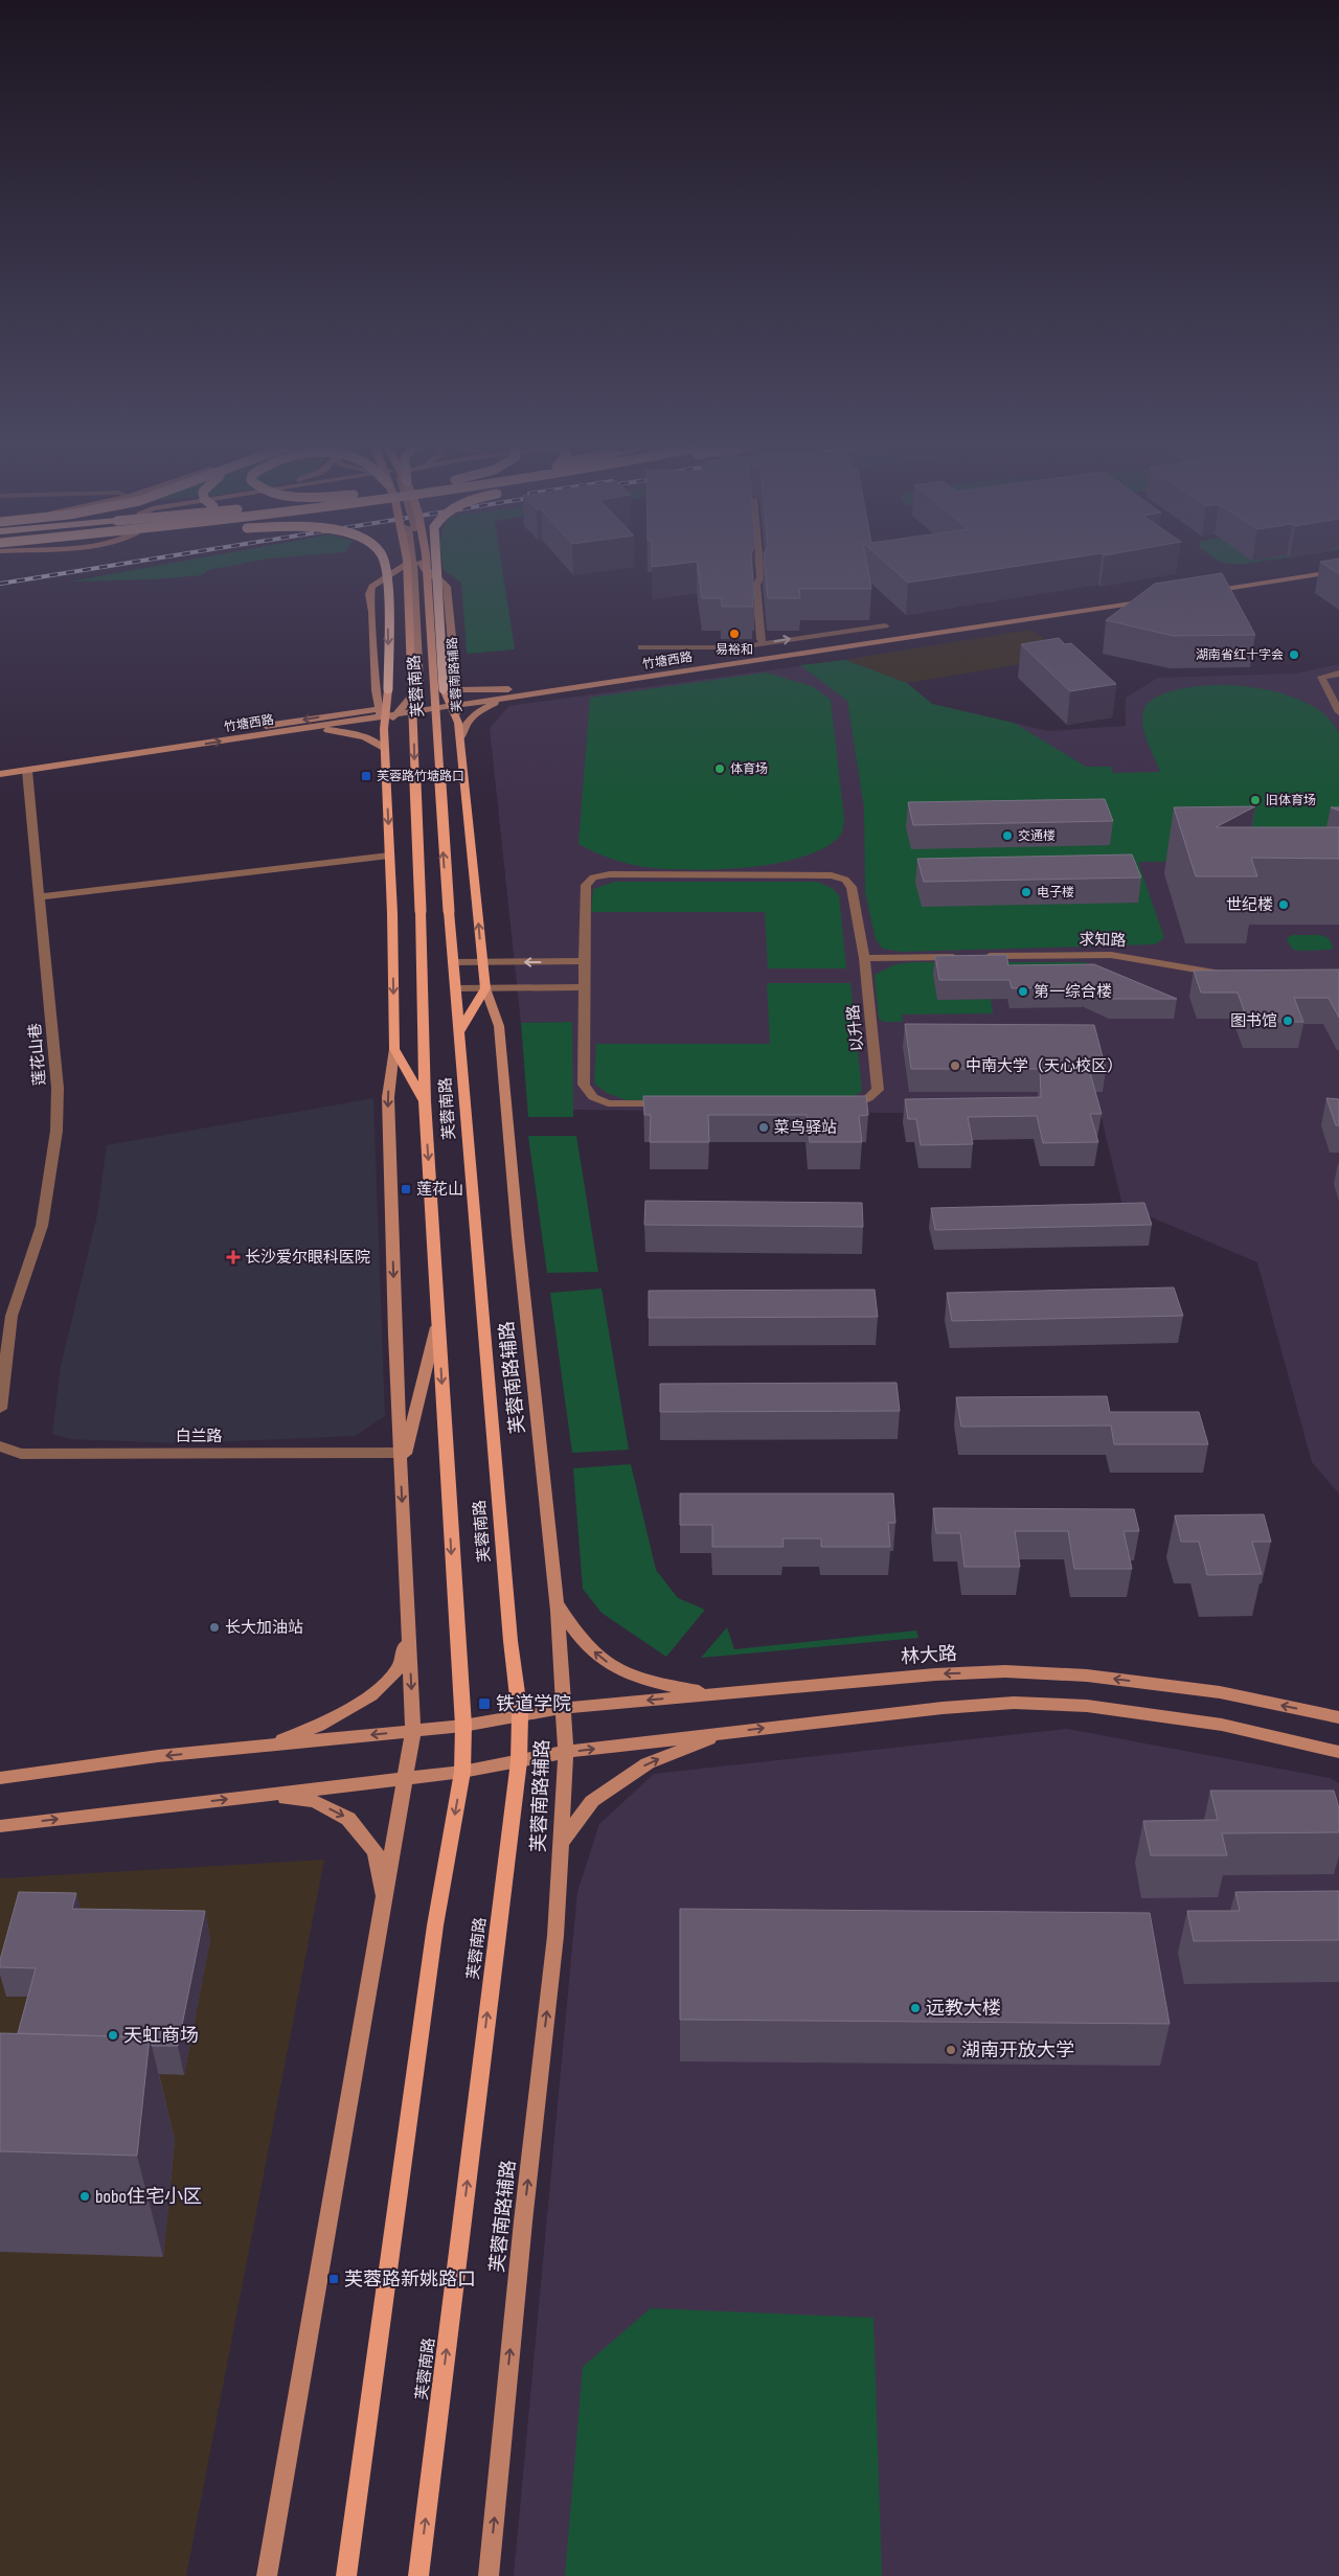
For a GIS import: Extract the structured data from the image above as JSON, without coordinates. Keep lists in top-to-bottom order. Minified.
{"streets":{"main road":["芙蓉南路"],"street":["竹塘西路","芙蓉南路辅路","求知路","以升路","莲花山巷","白兰路","林大路"]},"crossings":[["竹塘西路","芙蓉南路辅路"],["竹塘西路","莲花山巷"],["芙蓉南路辅路","林大路"],["芙蓉南路","林大路"],["求知路","以升路"]],"one_way":["芙蓉南路辅路"],"places":{"other":["易裕和","湖南省红十字会","体育场","旧体育场","交通楼","电子楼","世纪楼","第一综合楼","图书馆","中南大学（天心校区）","菜鸟驿站","长大加油站","远教大楼","天虹商场","湖南开放大学","bobo住宅小区"],"transit":["芙蓉路竹塘路口","莲花山","铁道学院","芙蓉路新姚路口"],"health":["长沙爱尔眼科医院"]}}
